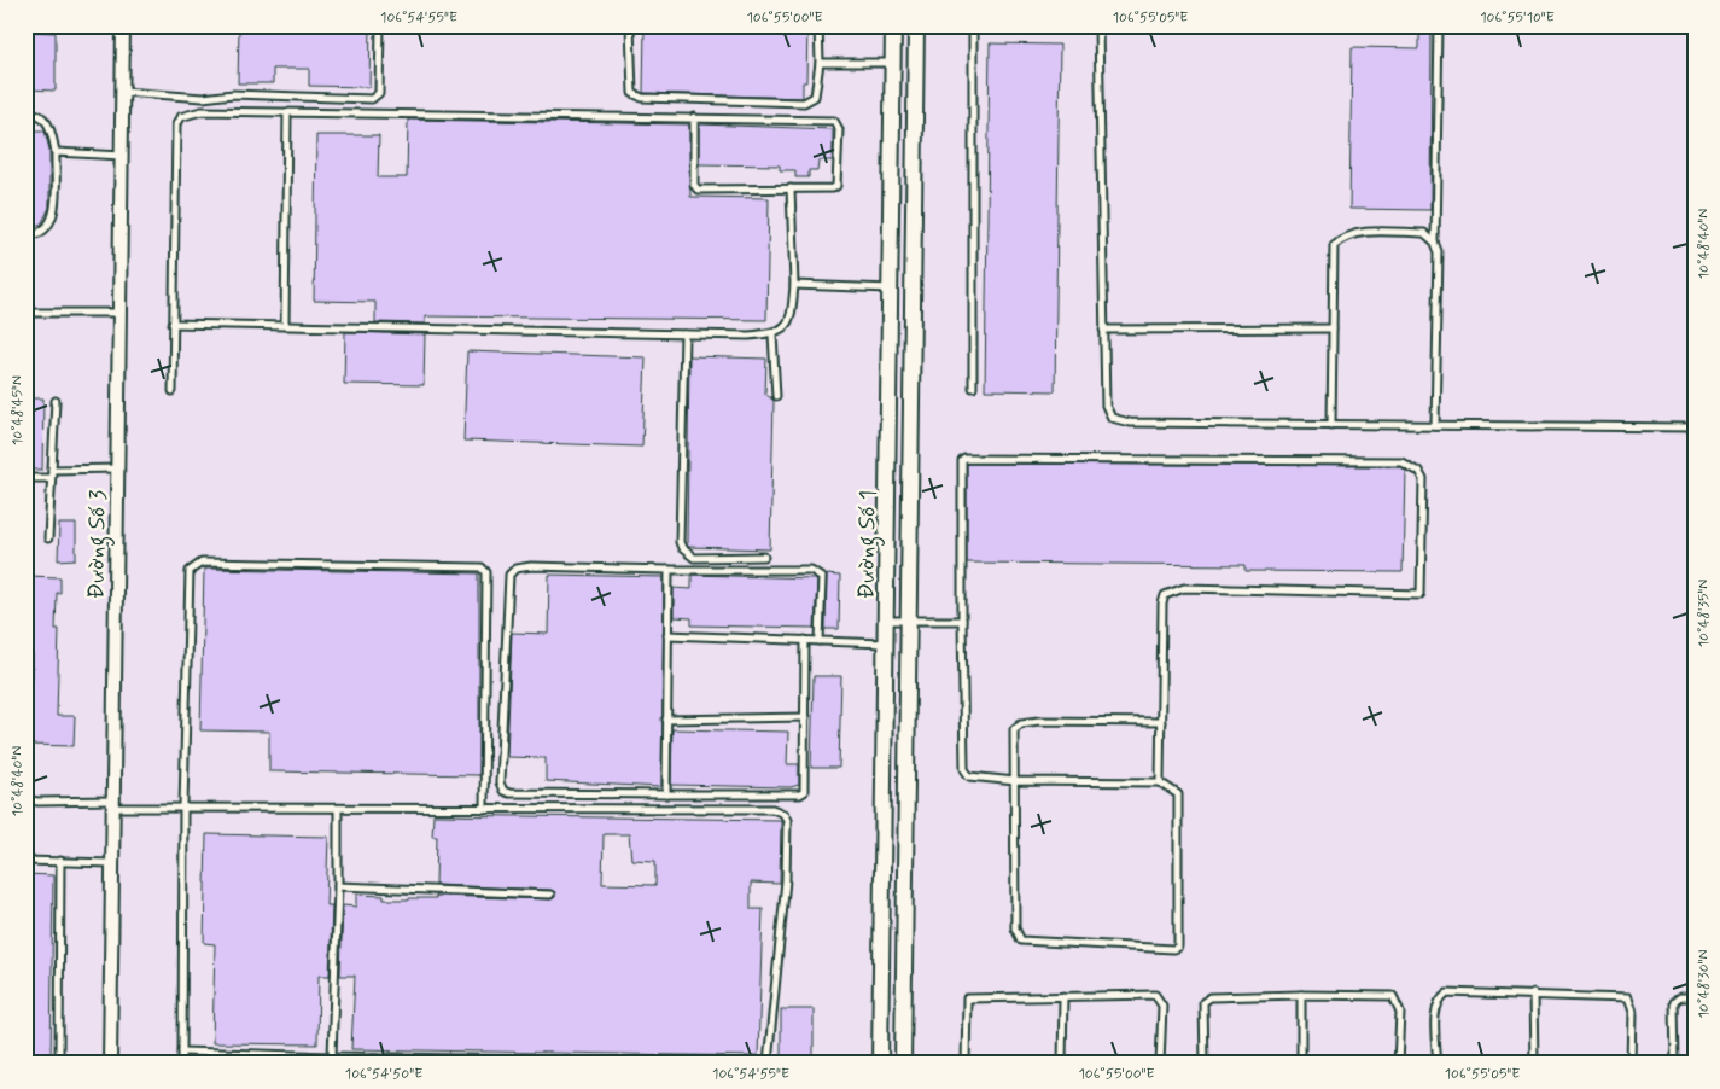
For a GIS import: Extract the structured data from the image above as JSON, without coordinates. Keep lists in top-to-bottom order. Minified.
{"streets":{"street":["Đường Số 3","Đường Số 1"]},"coordinates":["106°54'55\"E","106°55'00\"E","106°55'05\"E","106°55'10\"E","10°48'40\"N","10°48'45\"N","10°48'35\"N","10°48'30\"N","106°54'50\"E"]}
